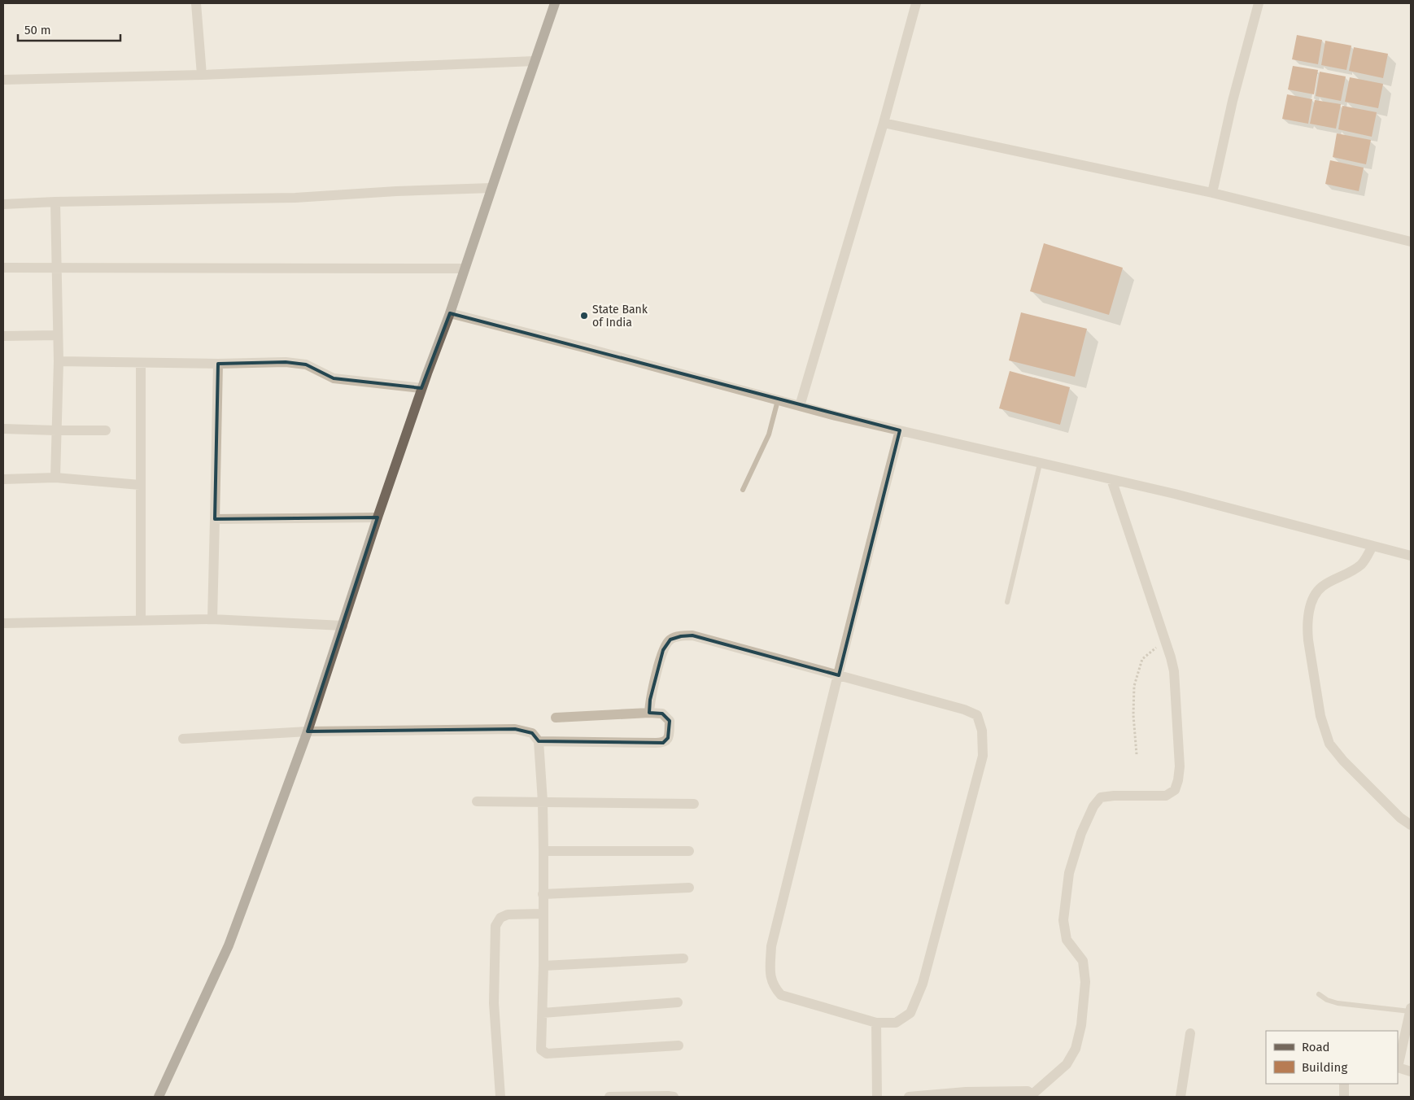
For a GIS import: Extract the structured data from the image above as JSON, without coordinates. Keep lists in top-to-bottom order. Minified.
{"places":["State Bank of India"],"legend":["Road","Building"],"scale_bar":"50 m"}
